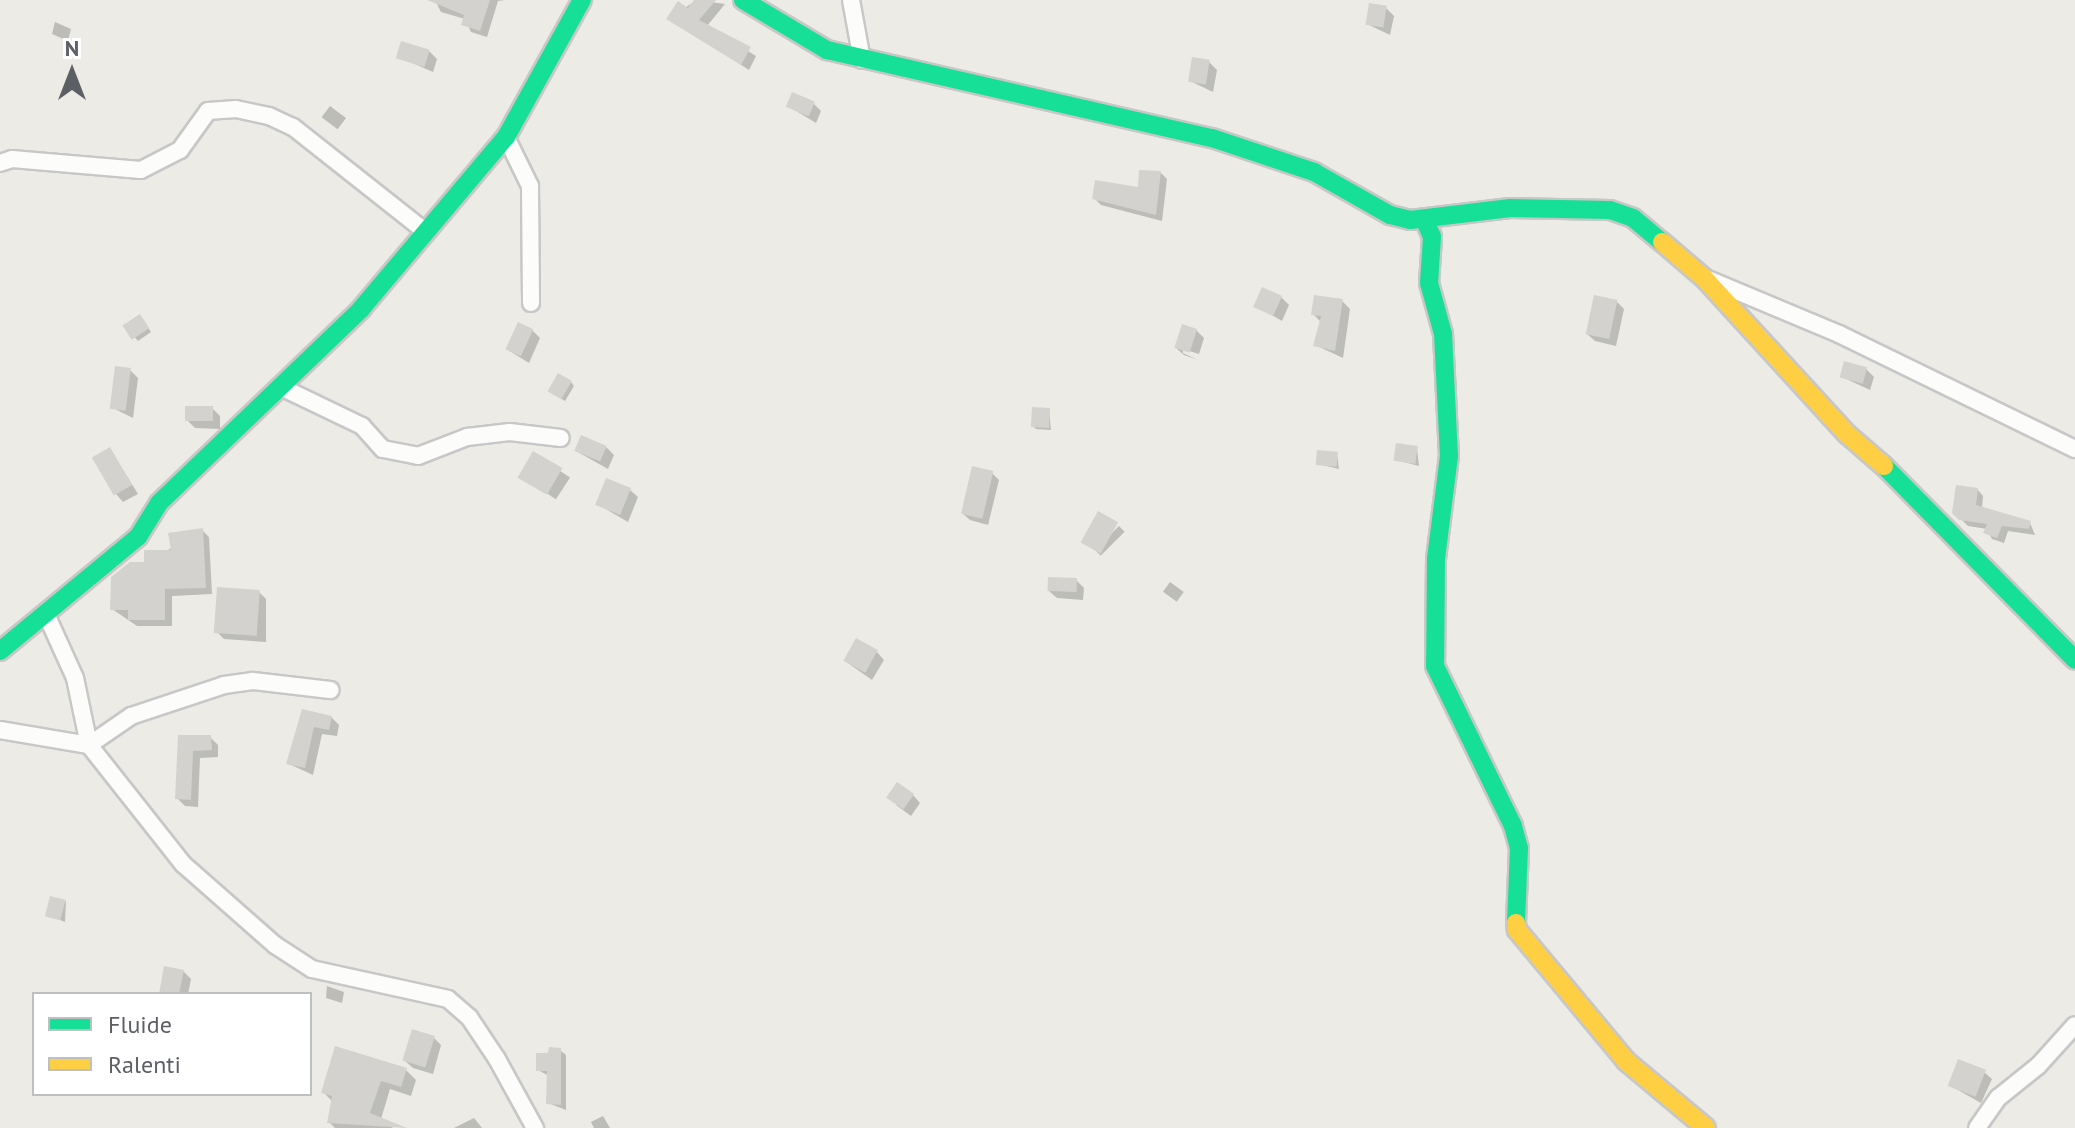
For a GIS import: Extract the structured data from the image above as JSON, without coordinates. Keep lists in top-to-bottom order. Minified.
{"legend":["Fluide","Ralenti"],"north":"top"}
